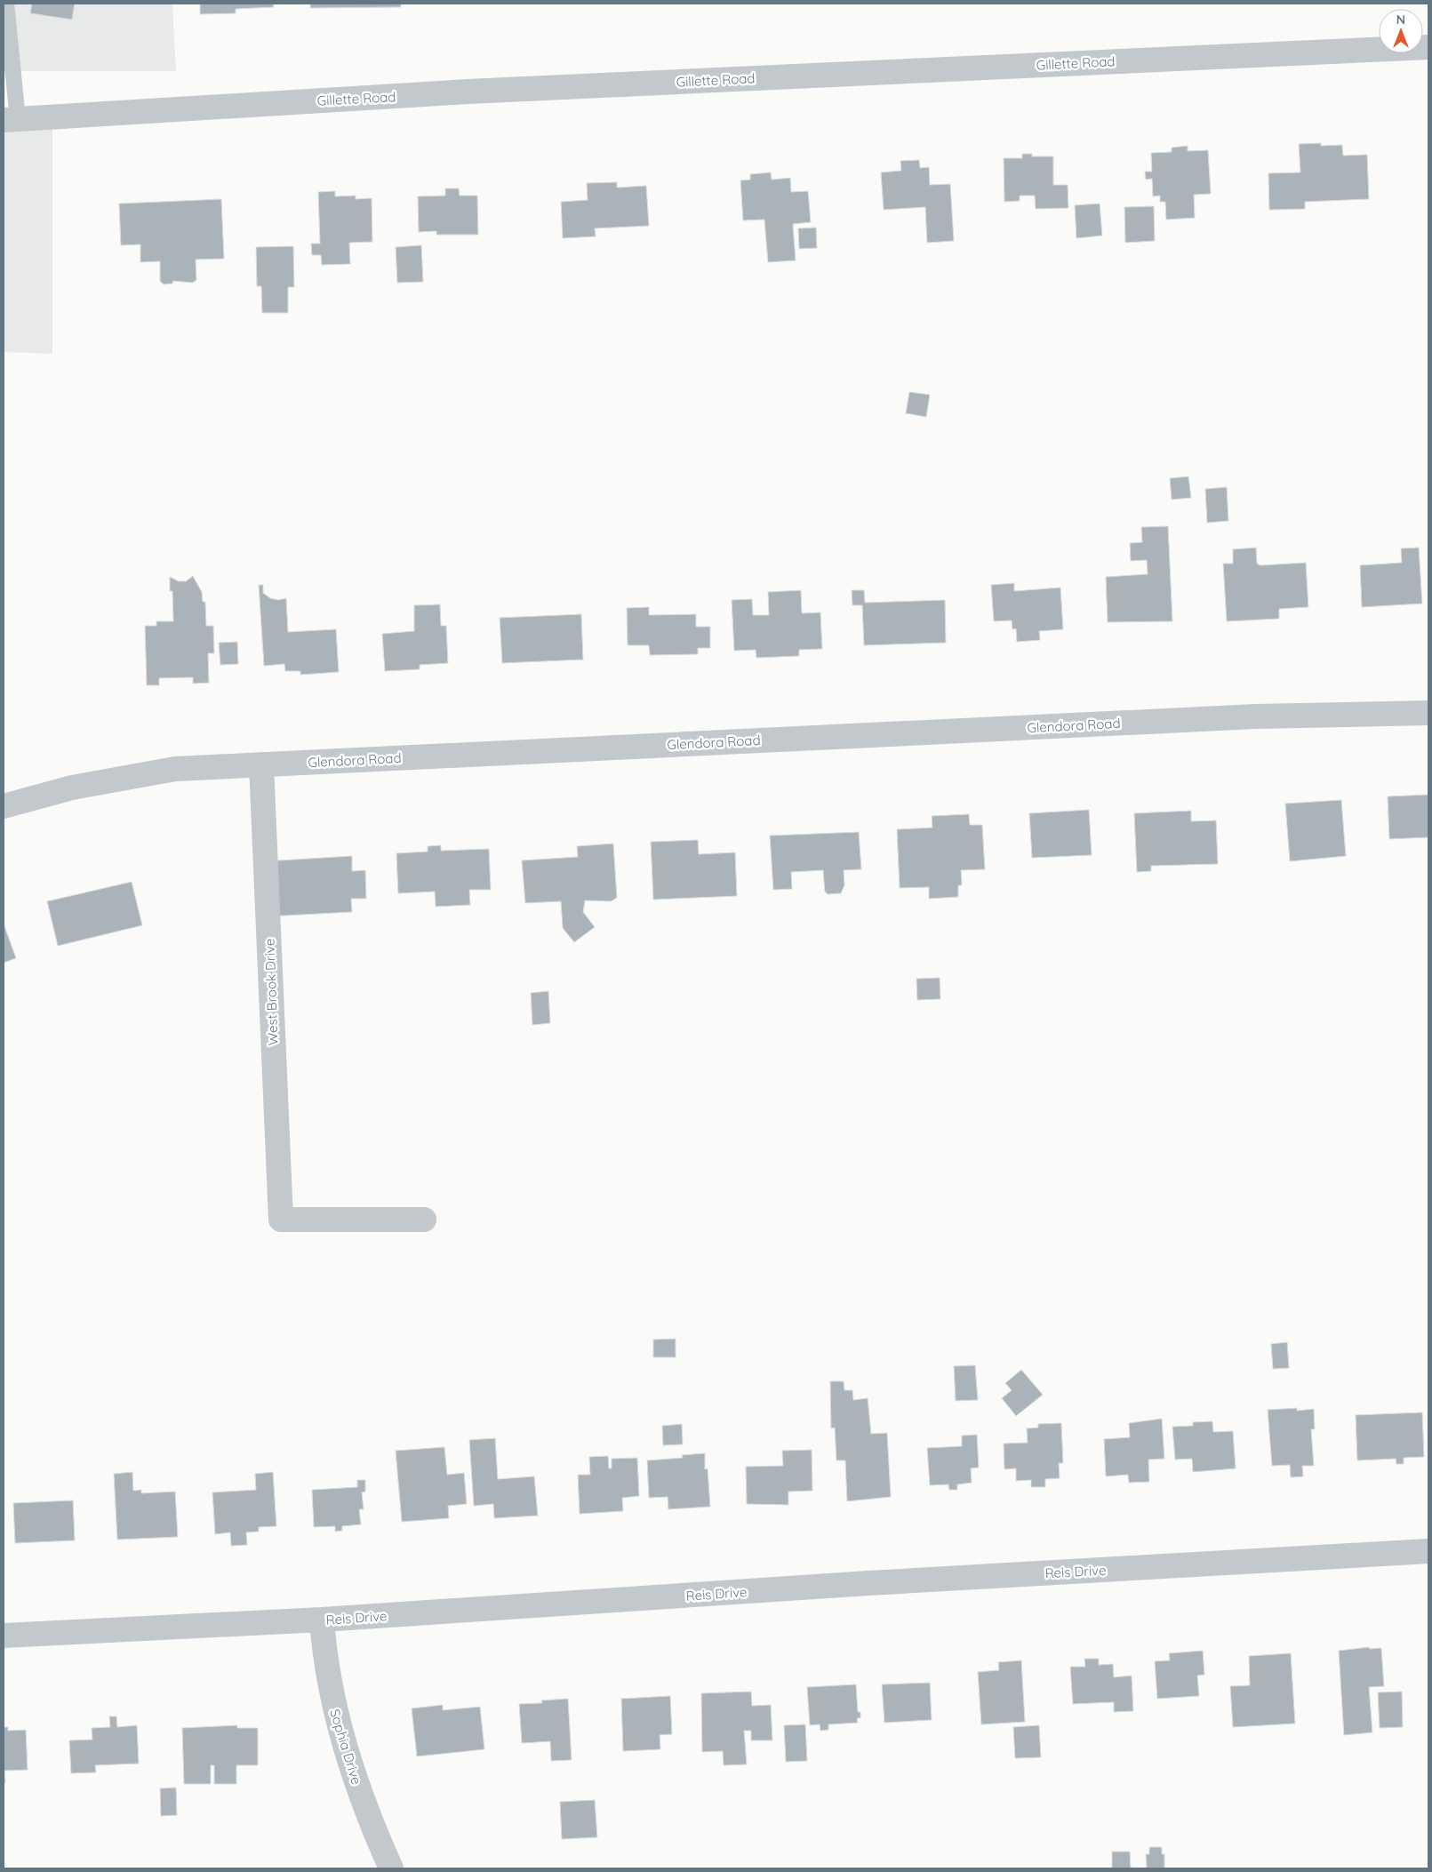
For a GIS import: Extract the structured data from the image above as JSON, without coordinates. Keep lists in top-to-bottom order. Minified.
{"streets":{"street":["Gillette Road","Glendora Road","West Brook Drive","Reis Drive","Sophia Drive"]},"crossings":[["Glendora Road","West Brook Drive"],["Reis Drive","Sophia Drive"]],"north":"top"}
